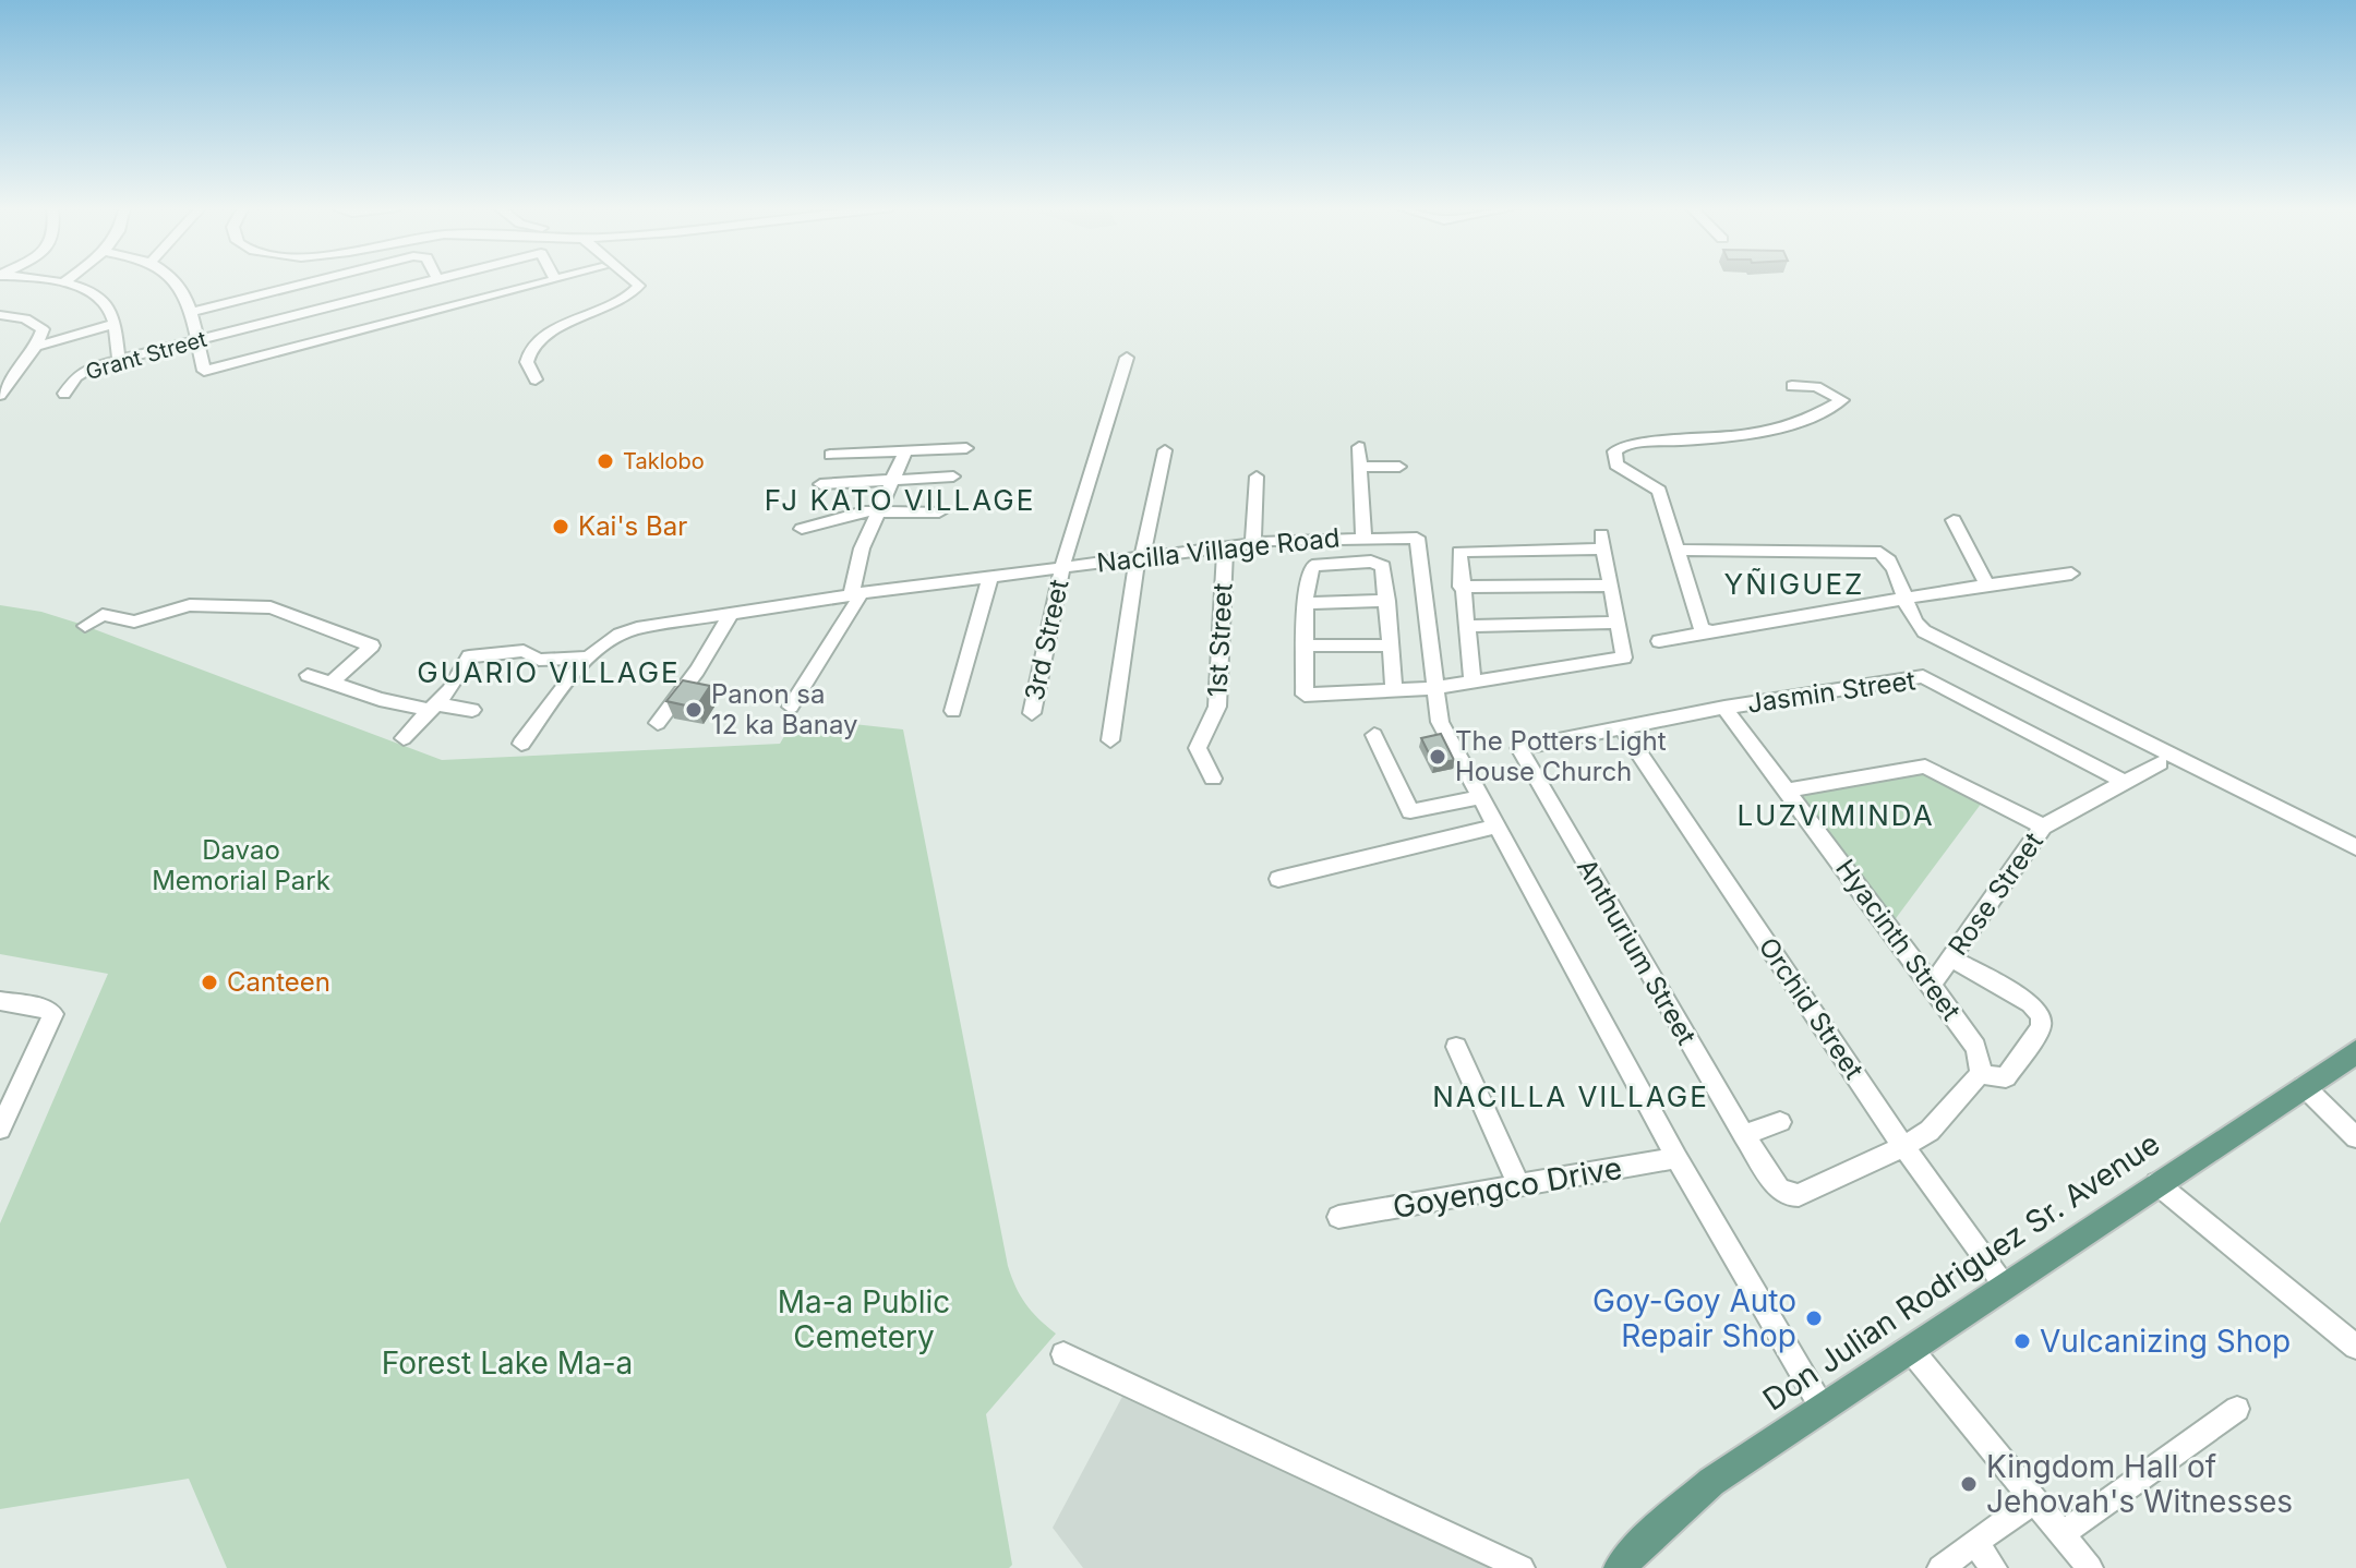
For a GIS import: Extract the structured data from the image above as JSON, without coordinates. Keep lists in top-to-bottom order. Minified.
{"streets":{"main road":["Don Julian Rodriguez Sr. Avenue"],"street":["Grant Street","Nacilla Village Road","3rd Street","1st Street","Jasmin Street","Rose Street","Hyacinth Street","Anthurium Street","Orchid Street","Goyengco Drive"]},"crossings":[["Nacilla Village Road","3rd Street"],["Nacilla Village Road","1st Street"],["Nacilla Village Road","Goyengco Drive"],["Nacilla Village Road","Don Julian Rodriguez Sr. Avenue"],["Jasmin Street","Rose Street"],["Jasmin Street","Hyacinth Street"],["Jasmin Street","Anthurium Street"],["Jasmin Street","Orchid Street"],["Rose Street","Hyacinth Street"],["Anthurium Street","Orchid Street"],["Orchid Street","Don Julian Rodriguez Sr. Avenue"]],"districts":["FJ KATO VILLAGE","YÑIGUEZ","GUARIO VILLAGE","LUZVIMINDA","NACILLA VILLAGE"],"parks":["Davao Memorial Park","Ma-a Public Cemetery","Forest Lake Ma-a"],"places":["Taklobo","Kai's Bar","Panon sa 12 ka Banay","The Potters Light House Church","Canteen","Goy-Goy Auto Repair Shop","Vulcanizing Shop","Kingdom Hall of Jehovah's Witnesses"]}
